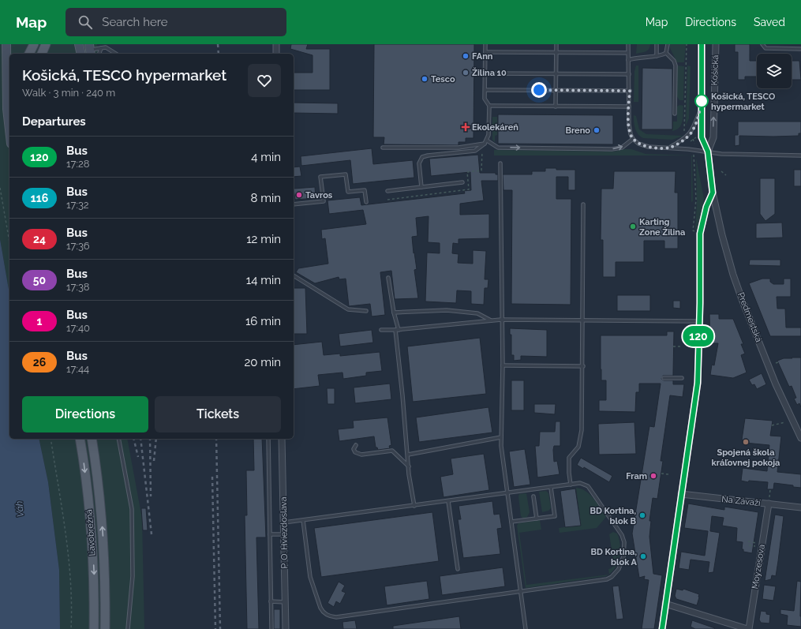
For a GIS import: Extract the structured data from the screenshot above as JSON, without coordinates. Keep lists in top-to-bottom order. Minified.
{"streets":{"main road":["Ľavobrežná"],"street":["Košická","Predmestská","Na Závaží","P. O. Hviezdoslava","Moyzesova"]},"crossings":[["Košická","Predmestská"],["Na Závaží","Moyzesova"]],"water":["Váh"],"places":{"other":["FAnn","Žilina 10","Tesco","Košická, TESCO hypermarket","Breno","Tavros","Karting Zone Žilina","Spojená škola kráľovnej pokoja","Fram","BD Kortina, blok B","BD Kortina, blok A"],"health":["Ekolekáreň"]},"lines":["bus line 120"],"page":{"header":"Map","search":"Search here","nav":["Map","Directions","Saved"],"on_map":"120","heading":[["Košická, TESCO hypermarket","Walk · 3 min · 240 m"],"Departures"],"list":[{"mark":"120","name":"Bus","note":"17:28","value":"4 min"},{"mark":"116","name":"Bus","note":"17:32","value":"8 min"},{"mark":"24","name":"Bus","note":"17:36","value":"12 min"},{"mark":"50","name":"Bus","note":"17:38","value":"14 min"},{"mark":"1","name":"Bus","note":"17:40","value":"16 min"},{"mark":"26","name":"Bus","note":"17:44","value":"20 min"}],"buttons":["Directions","Tickets"]}}
